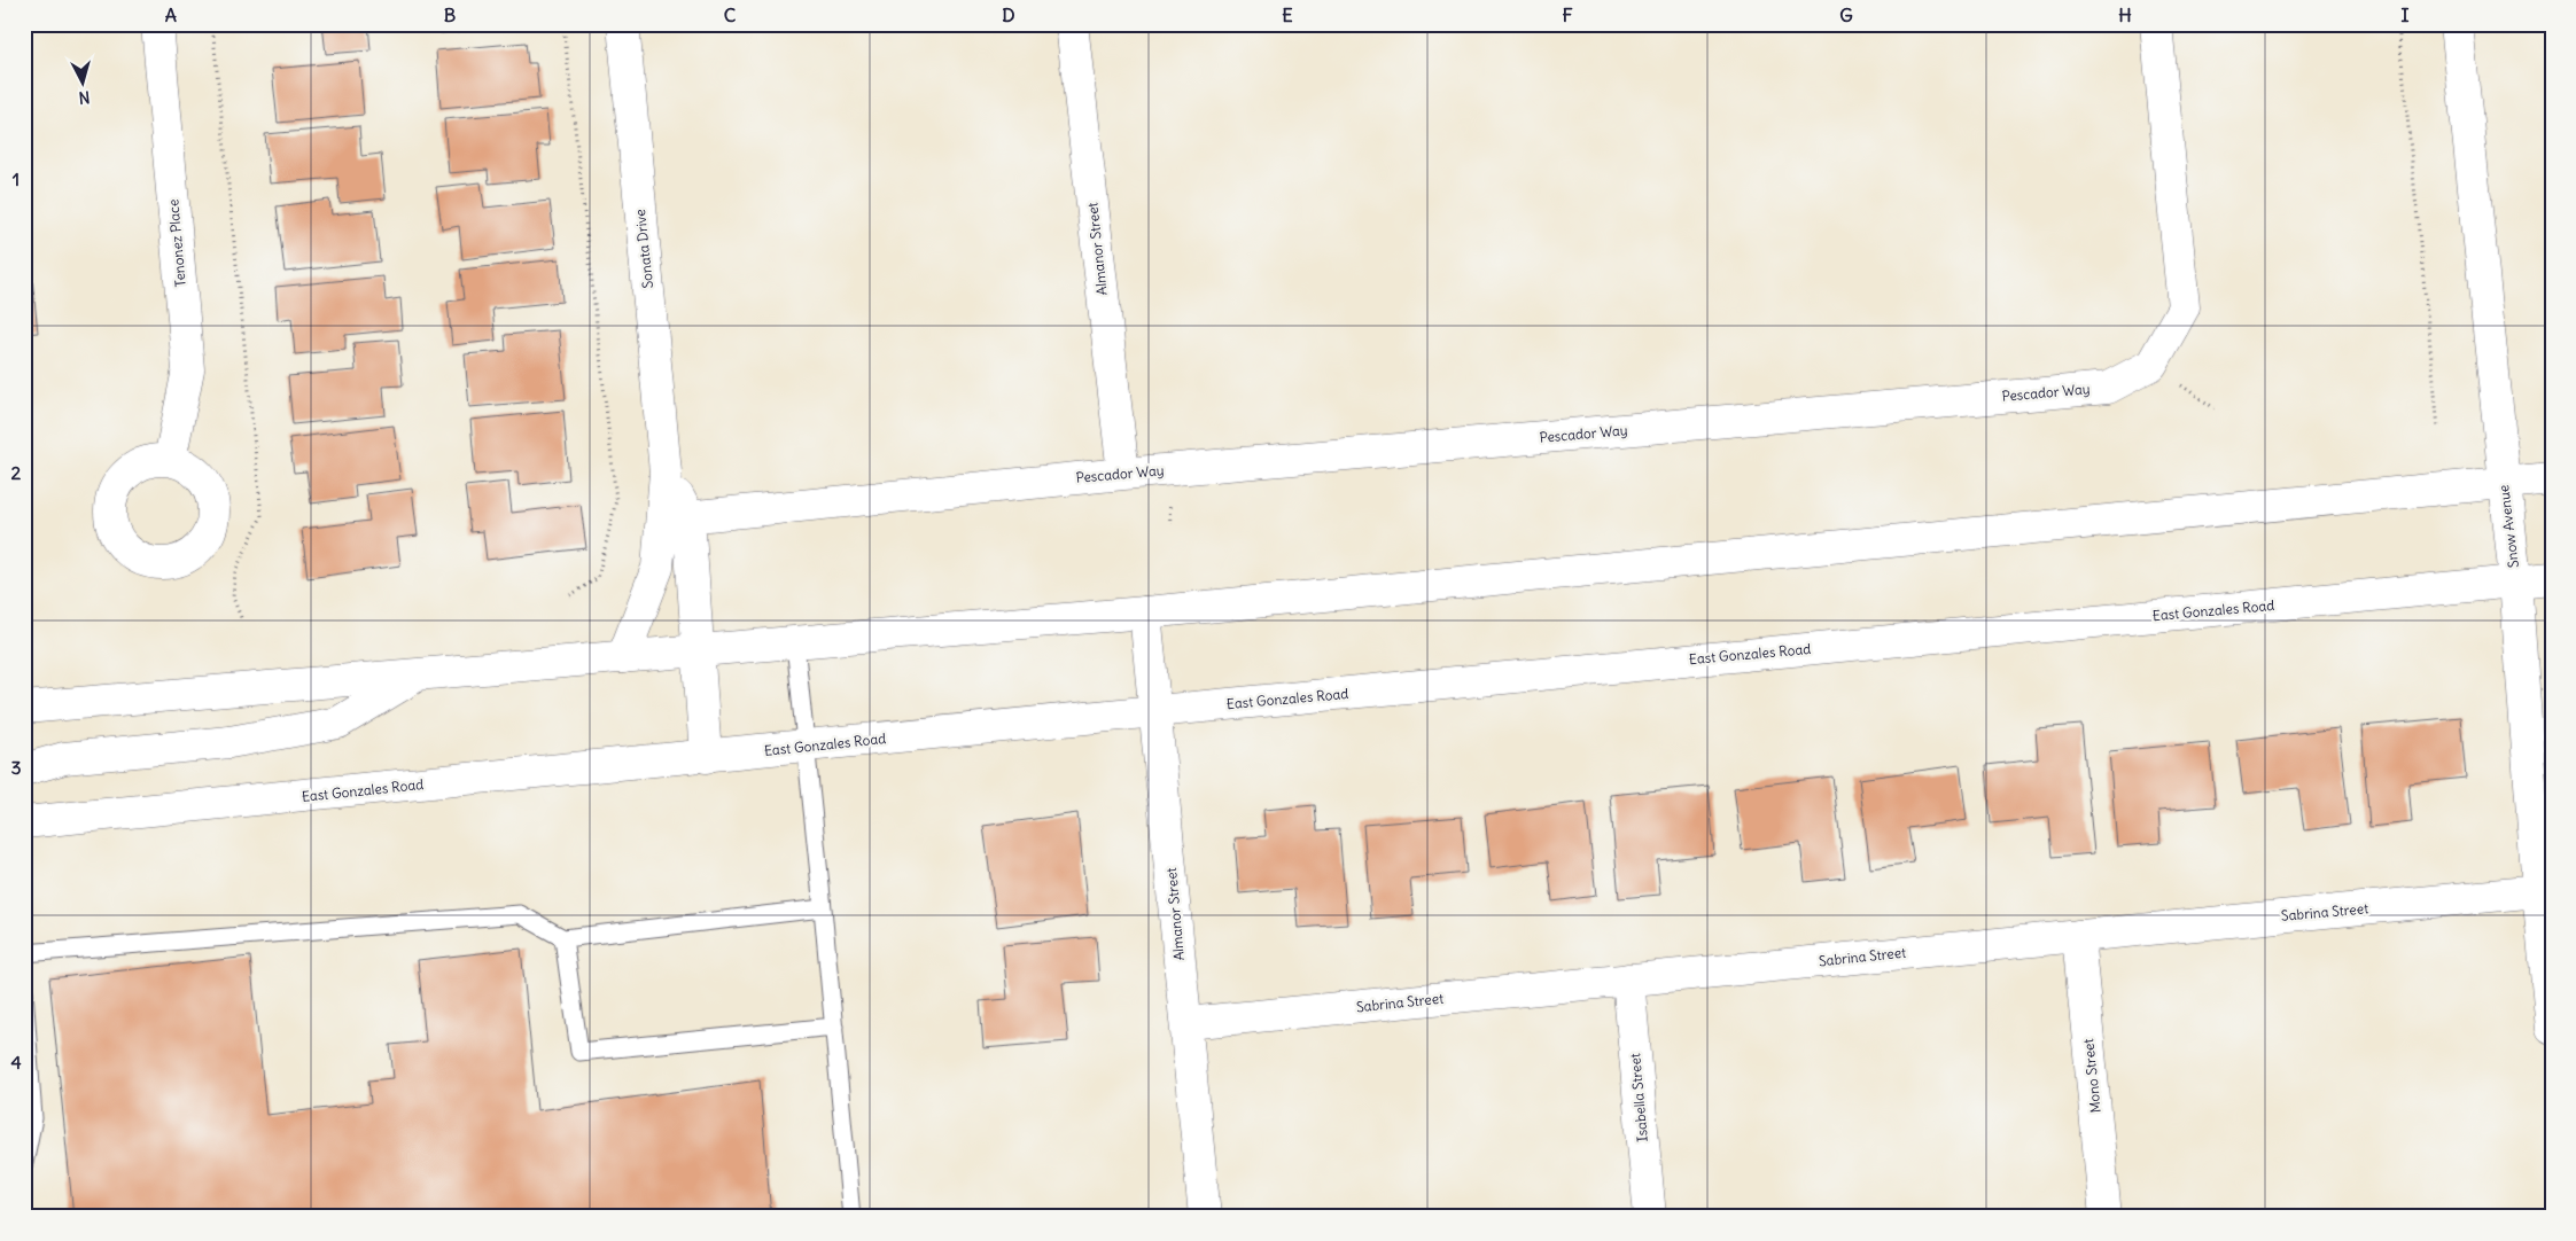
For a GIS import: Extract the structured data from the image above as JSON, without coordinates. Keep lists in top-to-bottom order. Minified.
{"streets":{"street":["Tenonez Place","Sonata Drive","Almanor Street","Pescador Way","Snow Avenue","East Gonzales Road","Sabrina Street","Mono Street","Isabella Street"]},"crossings":[["Sonata Drive","Pescador Way"],["Sonata Drive","East Gonzales Road"],["Almanor Street","Pescador Way"],["Almanor Street","East Gonzales Road"],["Almanor Street","Sabrina Street"],["Snow Avenue","East Gonzales Road"],["Snow Avenue","Sabrina Street"],["Sabrina Street","Mono Street"],["Sabrina Street","Isabella Street"]],"north":"bottom","grid":{"columns":["A","B","C","D","E","F","G","H","I"],"rows":["1","2","3","4"]}}
